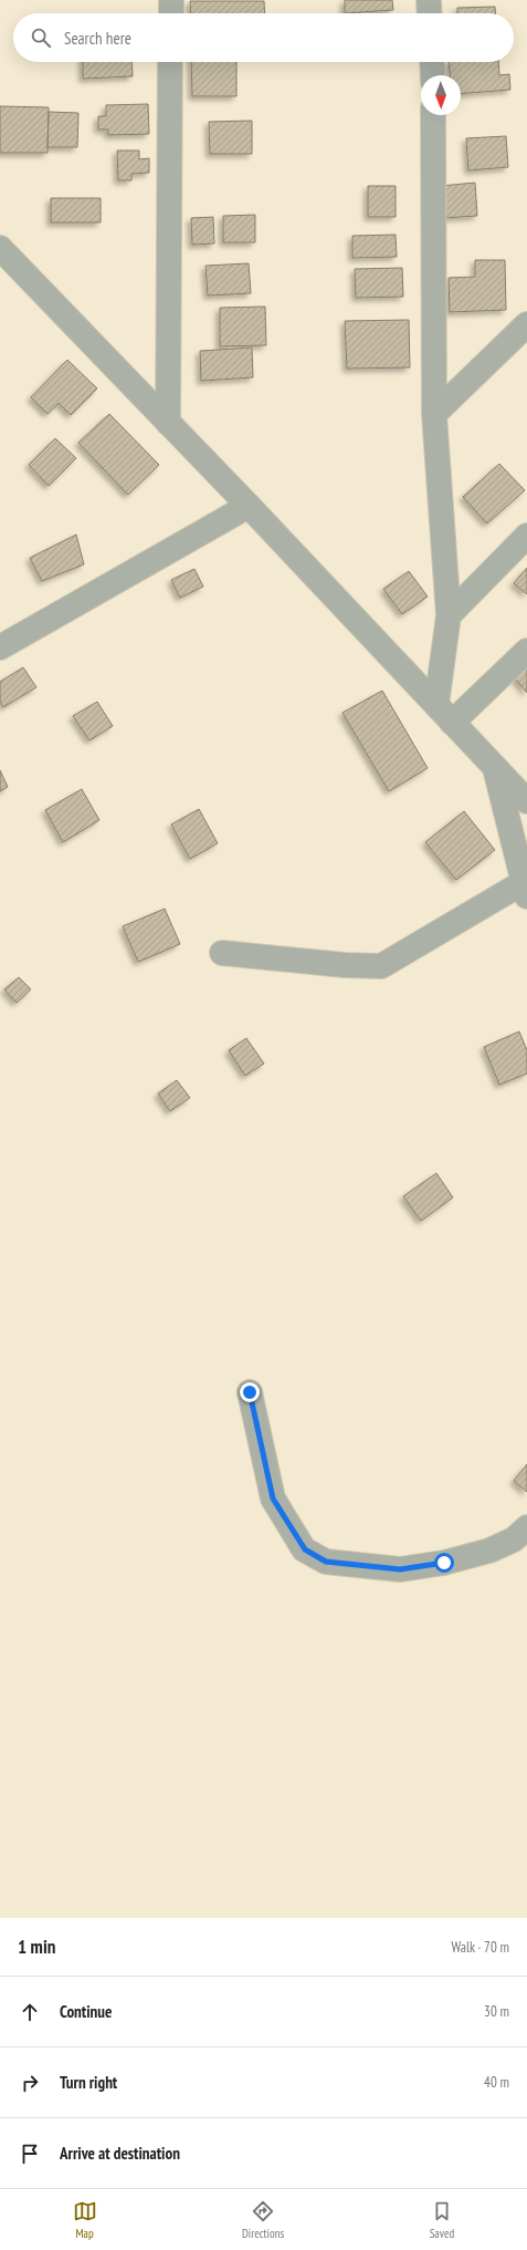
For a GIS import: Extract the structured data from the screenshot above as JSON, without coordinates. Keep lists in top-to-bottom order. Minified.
{"north":"bottom","page":{"search":"Search here","heading":["1 min","Walk · 70 m"],"list":[["Continue","30 m"],["Turn right","40 m"],"Arrive at destination"],"nav":["Map","Directions","Saved"]}}
